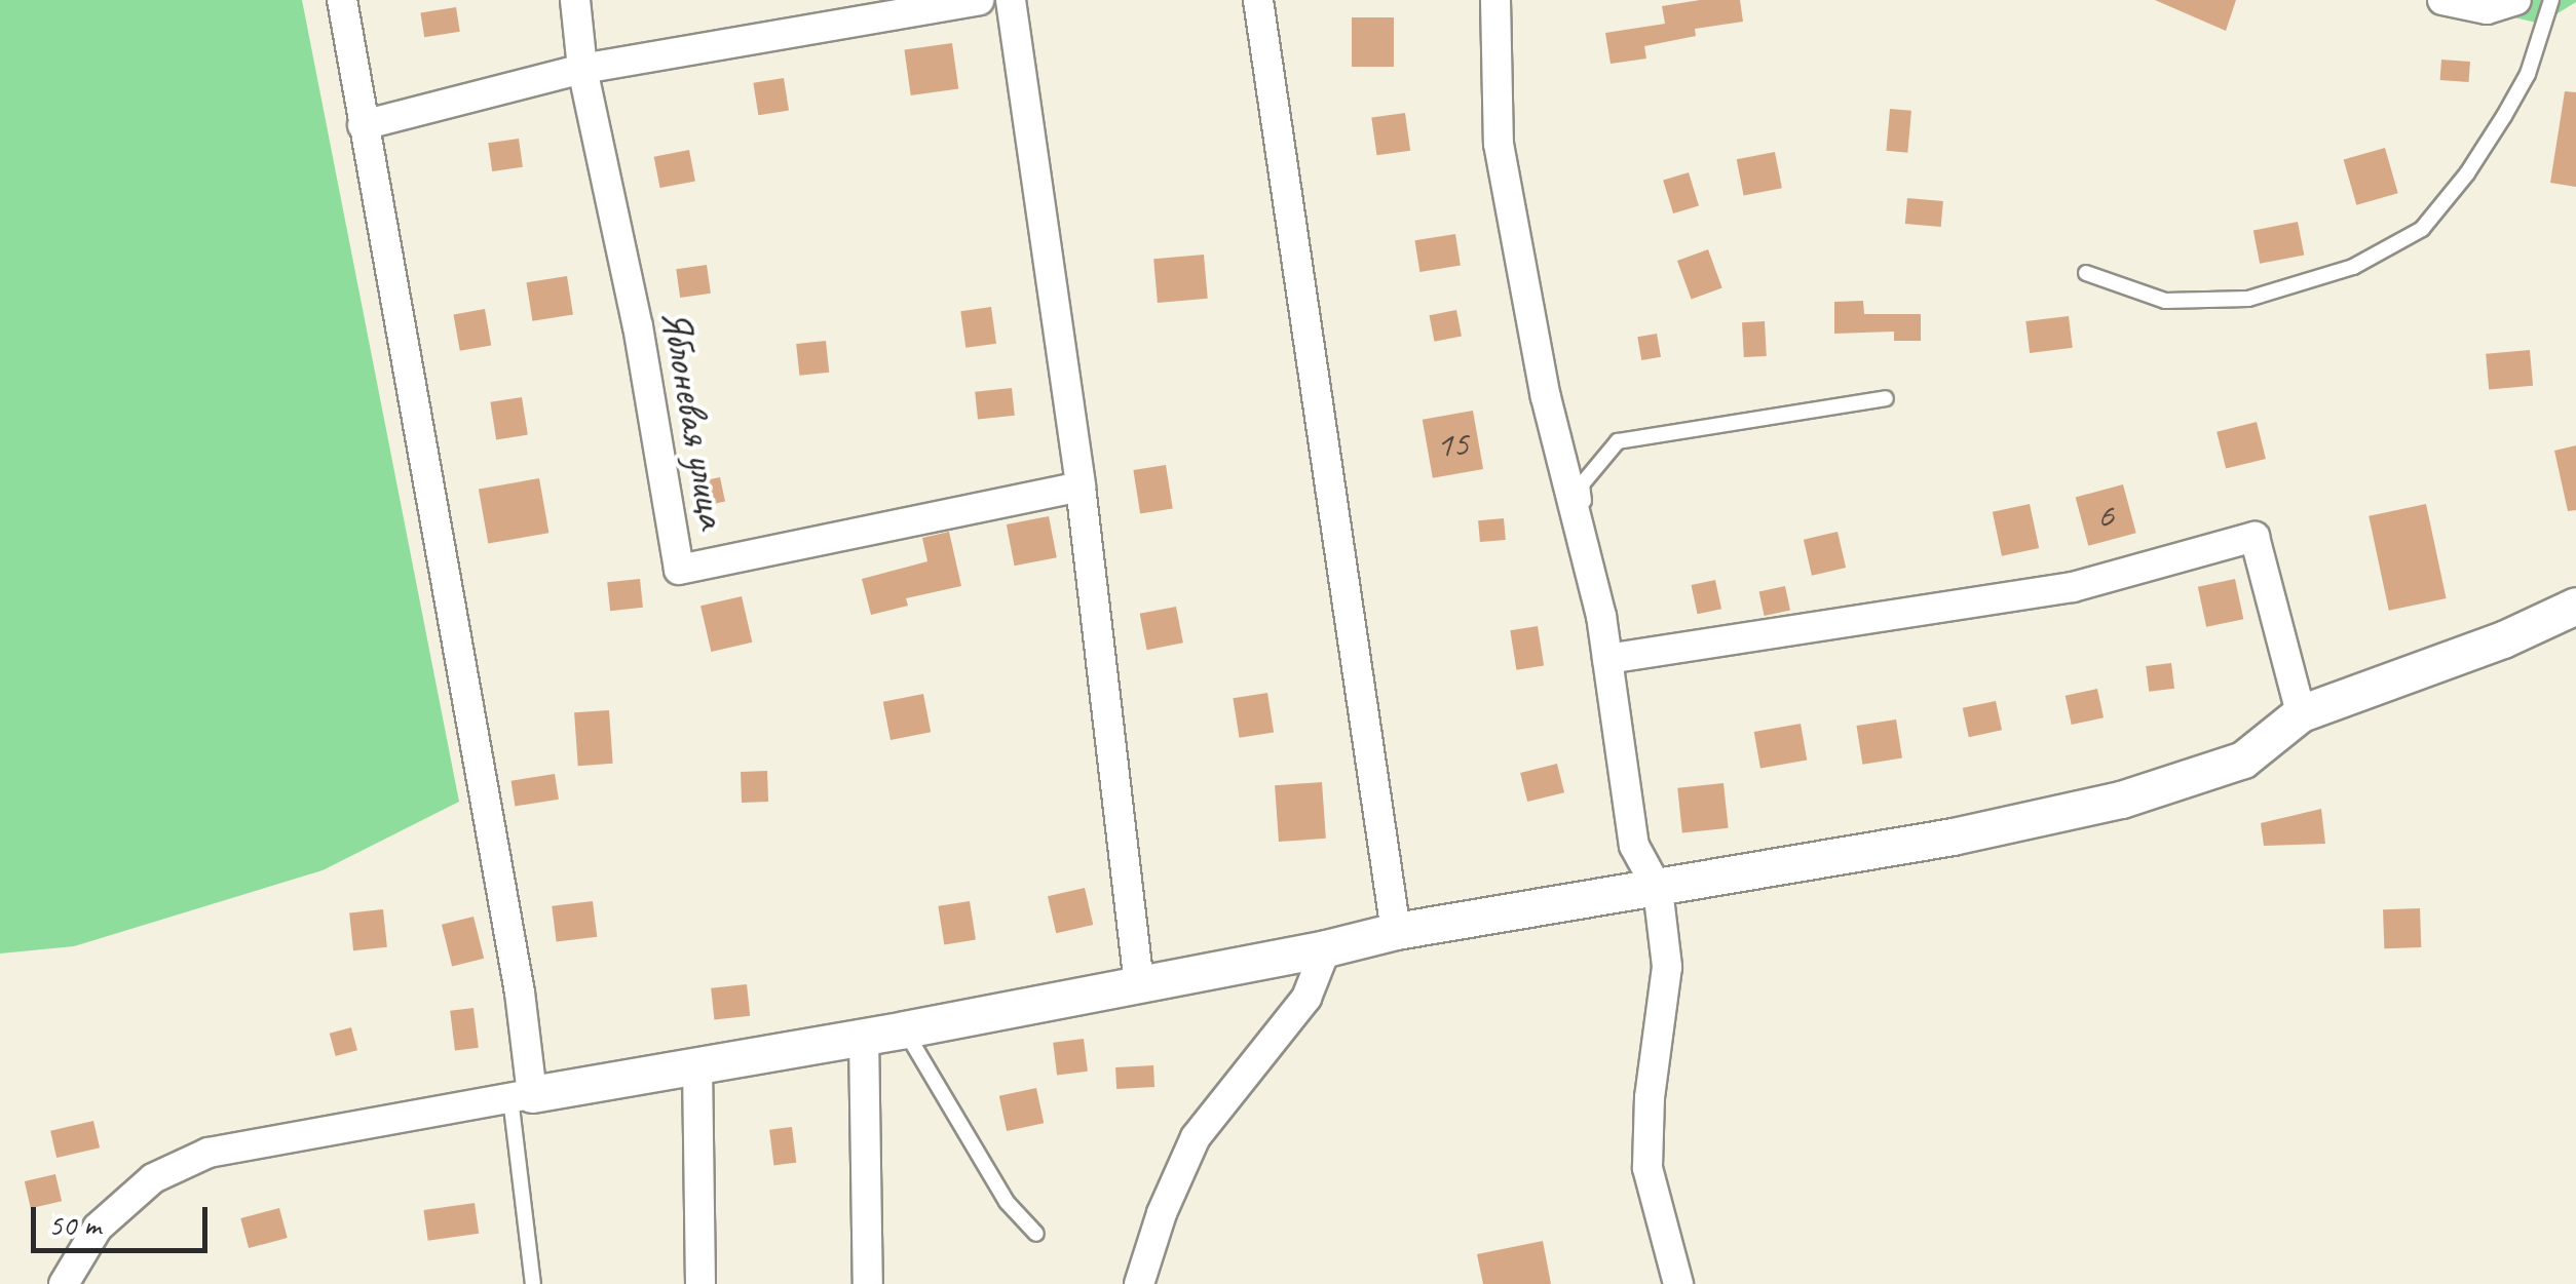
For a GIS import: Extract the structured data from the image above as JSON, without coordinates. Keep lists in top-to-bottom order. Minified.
{"streets":{"street":["Яблоневая улица"]},"house_numbers":["15","6"],"scale_bar":"50 m"}
